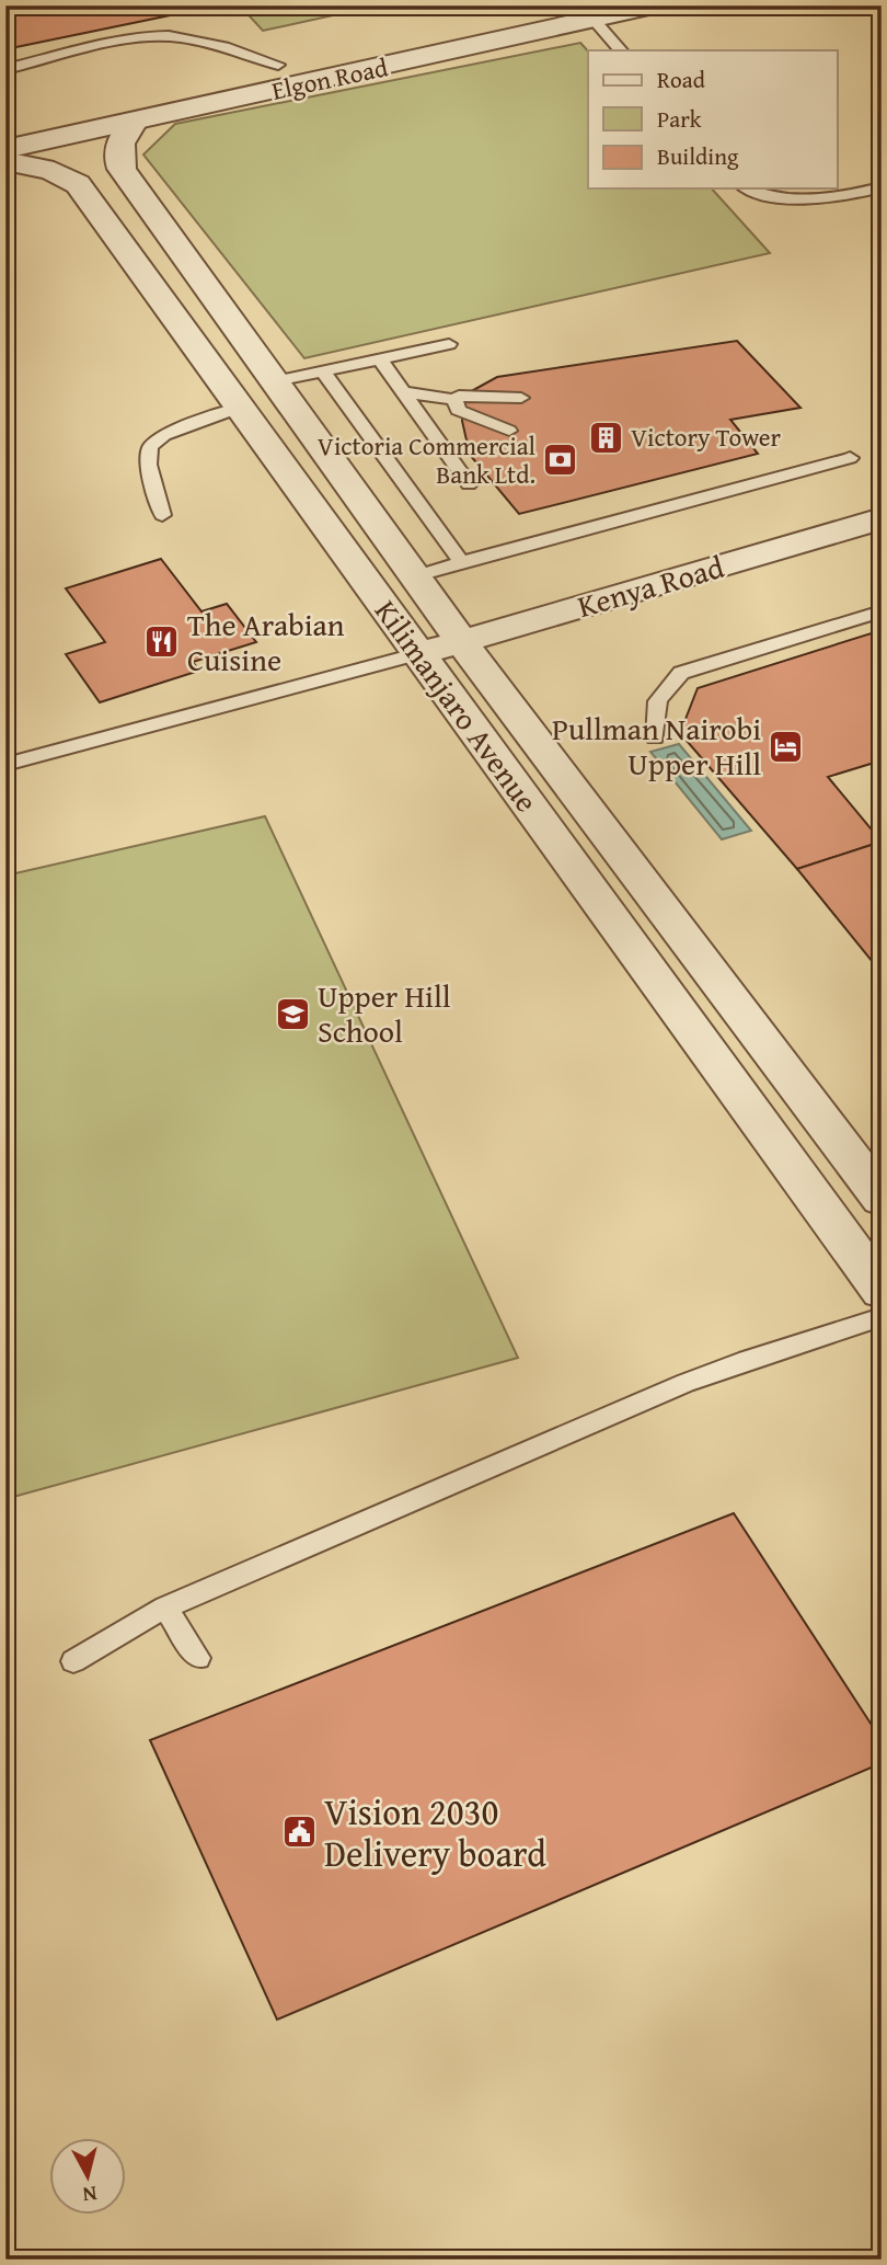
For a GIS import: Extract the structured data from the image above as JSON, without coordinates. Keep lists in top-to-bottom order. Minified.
{"streets":{"street":["Elgon Road","Kenya Road","Kilimanjaro Avenue"]},"crossings":[["Elgon Road","Kilimanjaro Avenue"],["Kenya Road","Kilimanjaro Avenue"]],"places":{"building":["Victory Tower"],"bank":["Victoria Commercial Bank Ltd."],"restaurant":["The Arabian Cuisine"],"hotel":["Pullman Nairobi Upper Hill"],"school or university":["Upper Hill School"],"public building":["Vision 2030 Delivery board"]},"legend":["Road","Park","Building"],"north":"bottom"}
